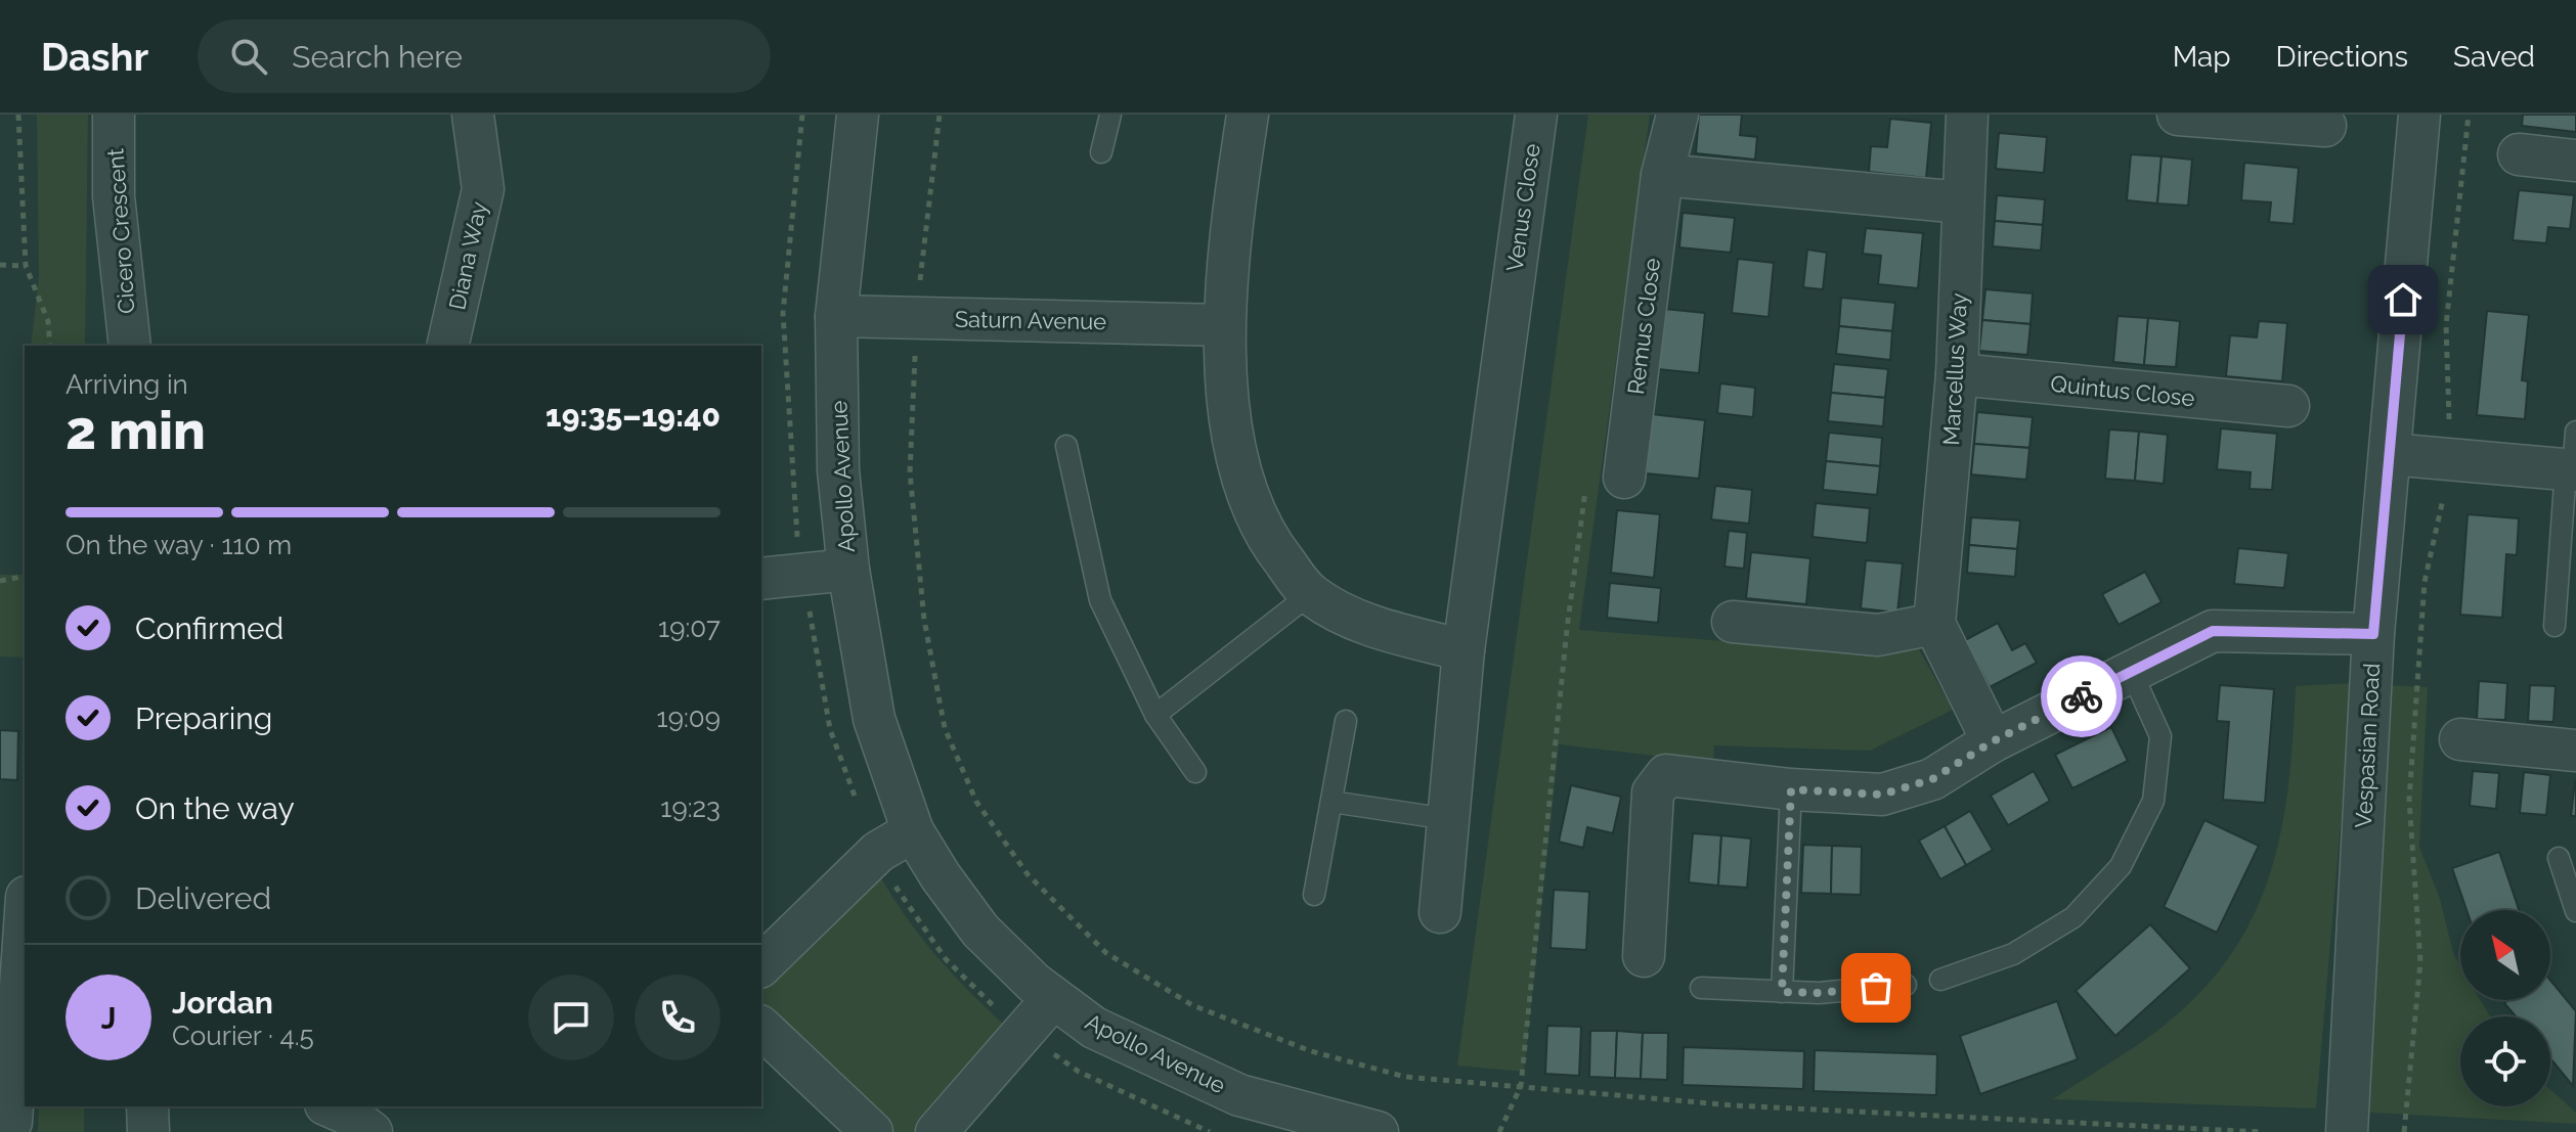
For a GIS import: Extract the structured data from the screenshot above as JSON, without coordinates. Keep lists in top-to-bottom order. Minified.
{"streets":{"street":["Venus Close","Cicero Crescent","Diana Way","Saturn Avenue","Remus Close","Marcellus Way","Quintus Close","Apollo Avenue","Vespasian Road"]},"crossings":[["Saturn Avenue","Apollo Avenue"],["Marcellus Way","Quintus Close"]],"north":"top left","page":{"header":"Dashr","search":"Search here","nav":["Map","Directions","Saved"],"heading":["2 min","Arriving in","19:35–19:40"],"panel":["Jordan","Courier · 4.5"],"bar":"On the way · 110 m","list":[["Confirmed","19:07"],["Preparing","19:09"],["On the way","19:23"],"Delivered"],"round":"J"}}
